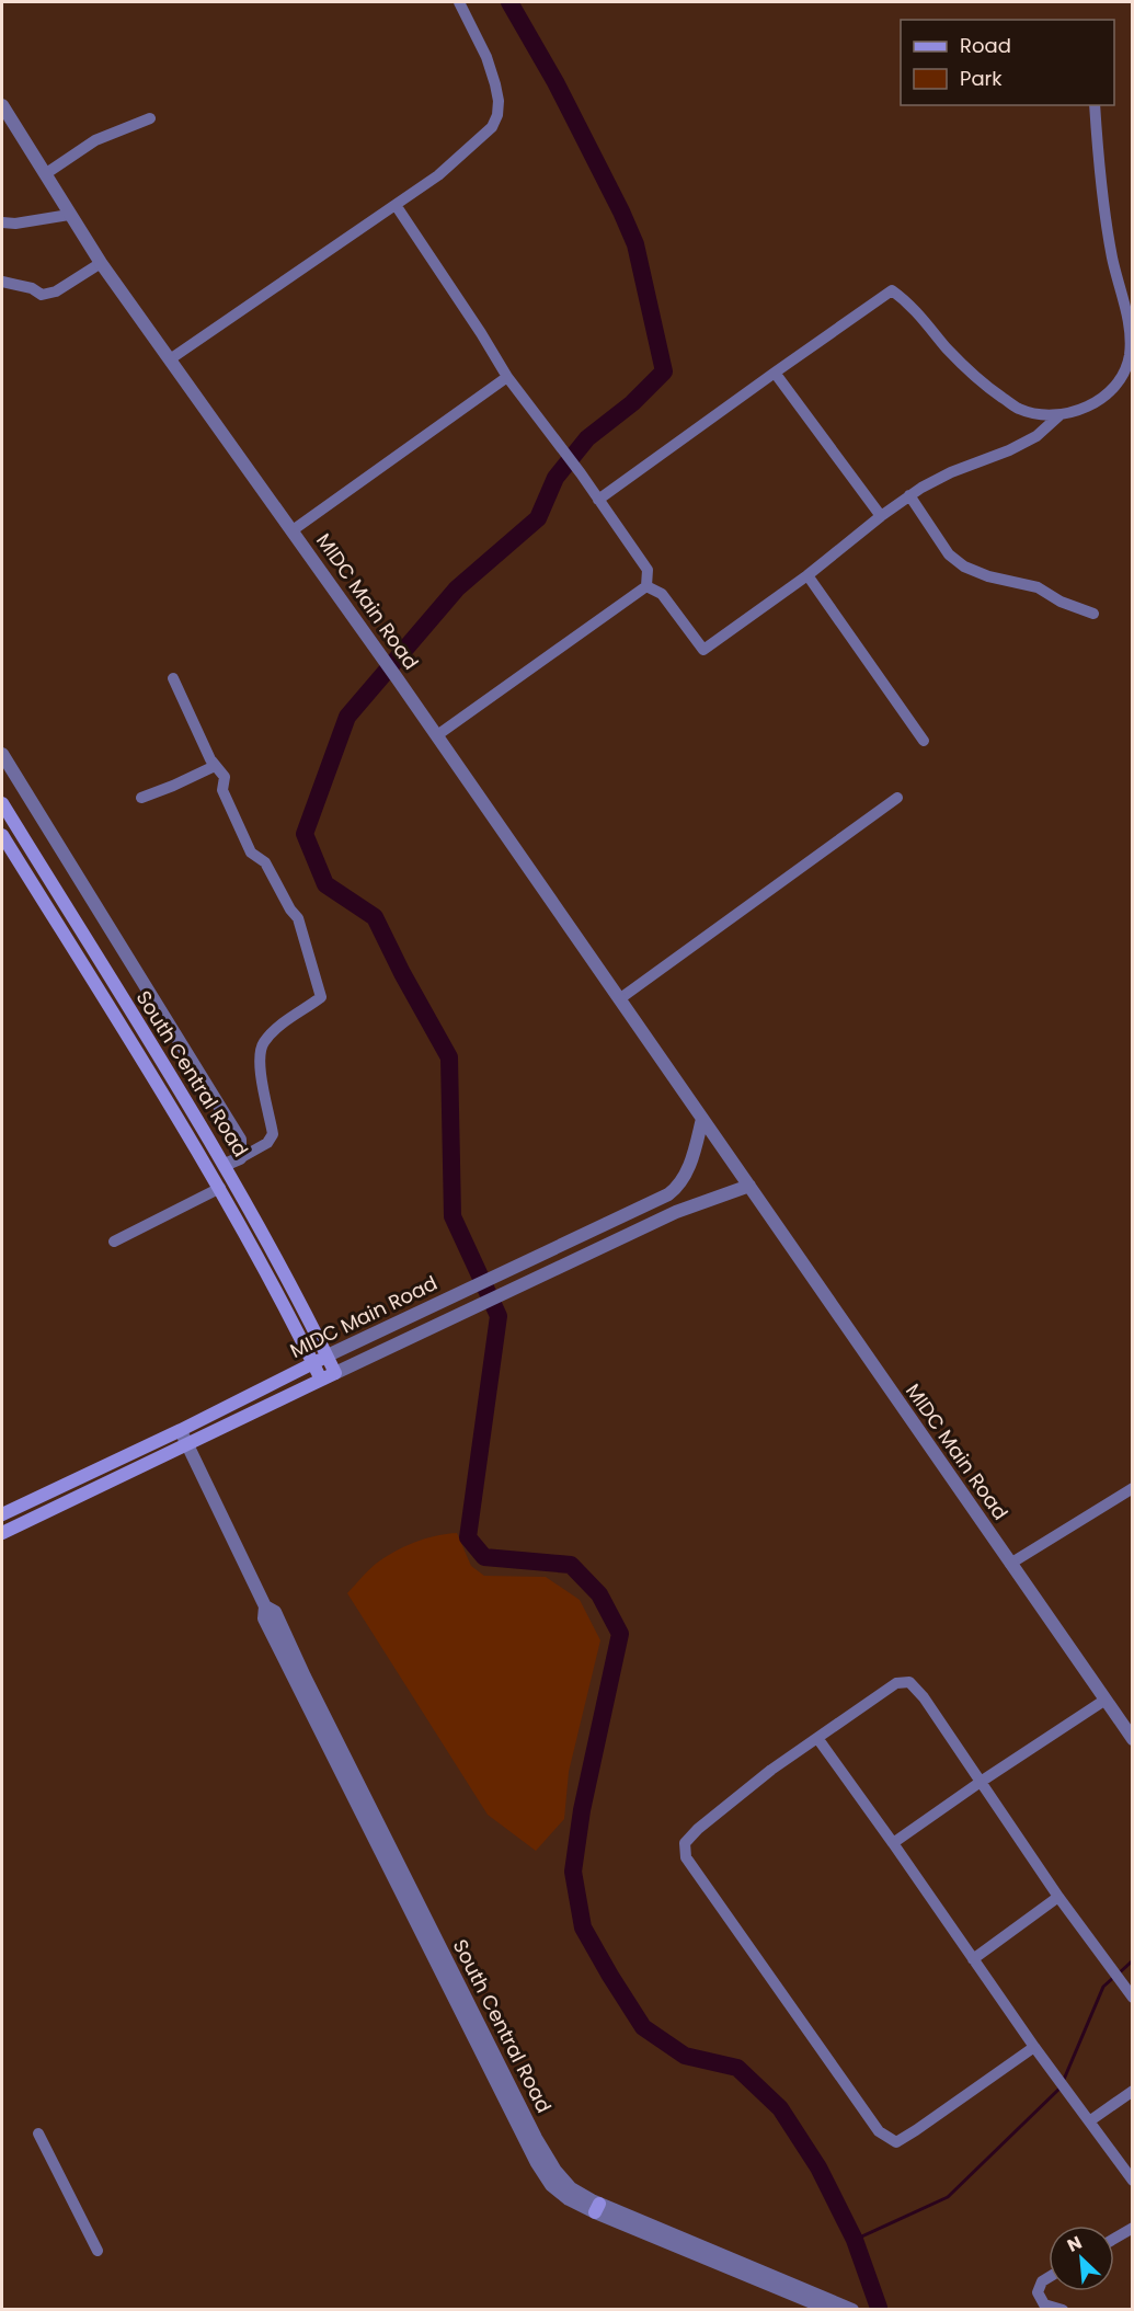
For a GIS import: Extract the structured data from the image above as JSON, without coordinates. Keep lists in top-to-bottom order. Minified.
{"streets":{"main road":["MIDC Main Road","South Central Road"]},"crossings":[["MIDC Main Road","South Central Road"]],"legend":["Road","Park"],"north":"top left"}
